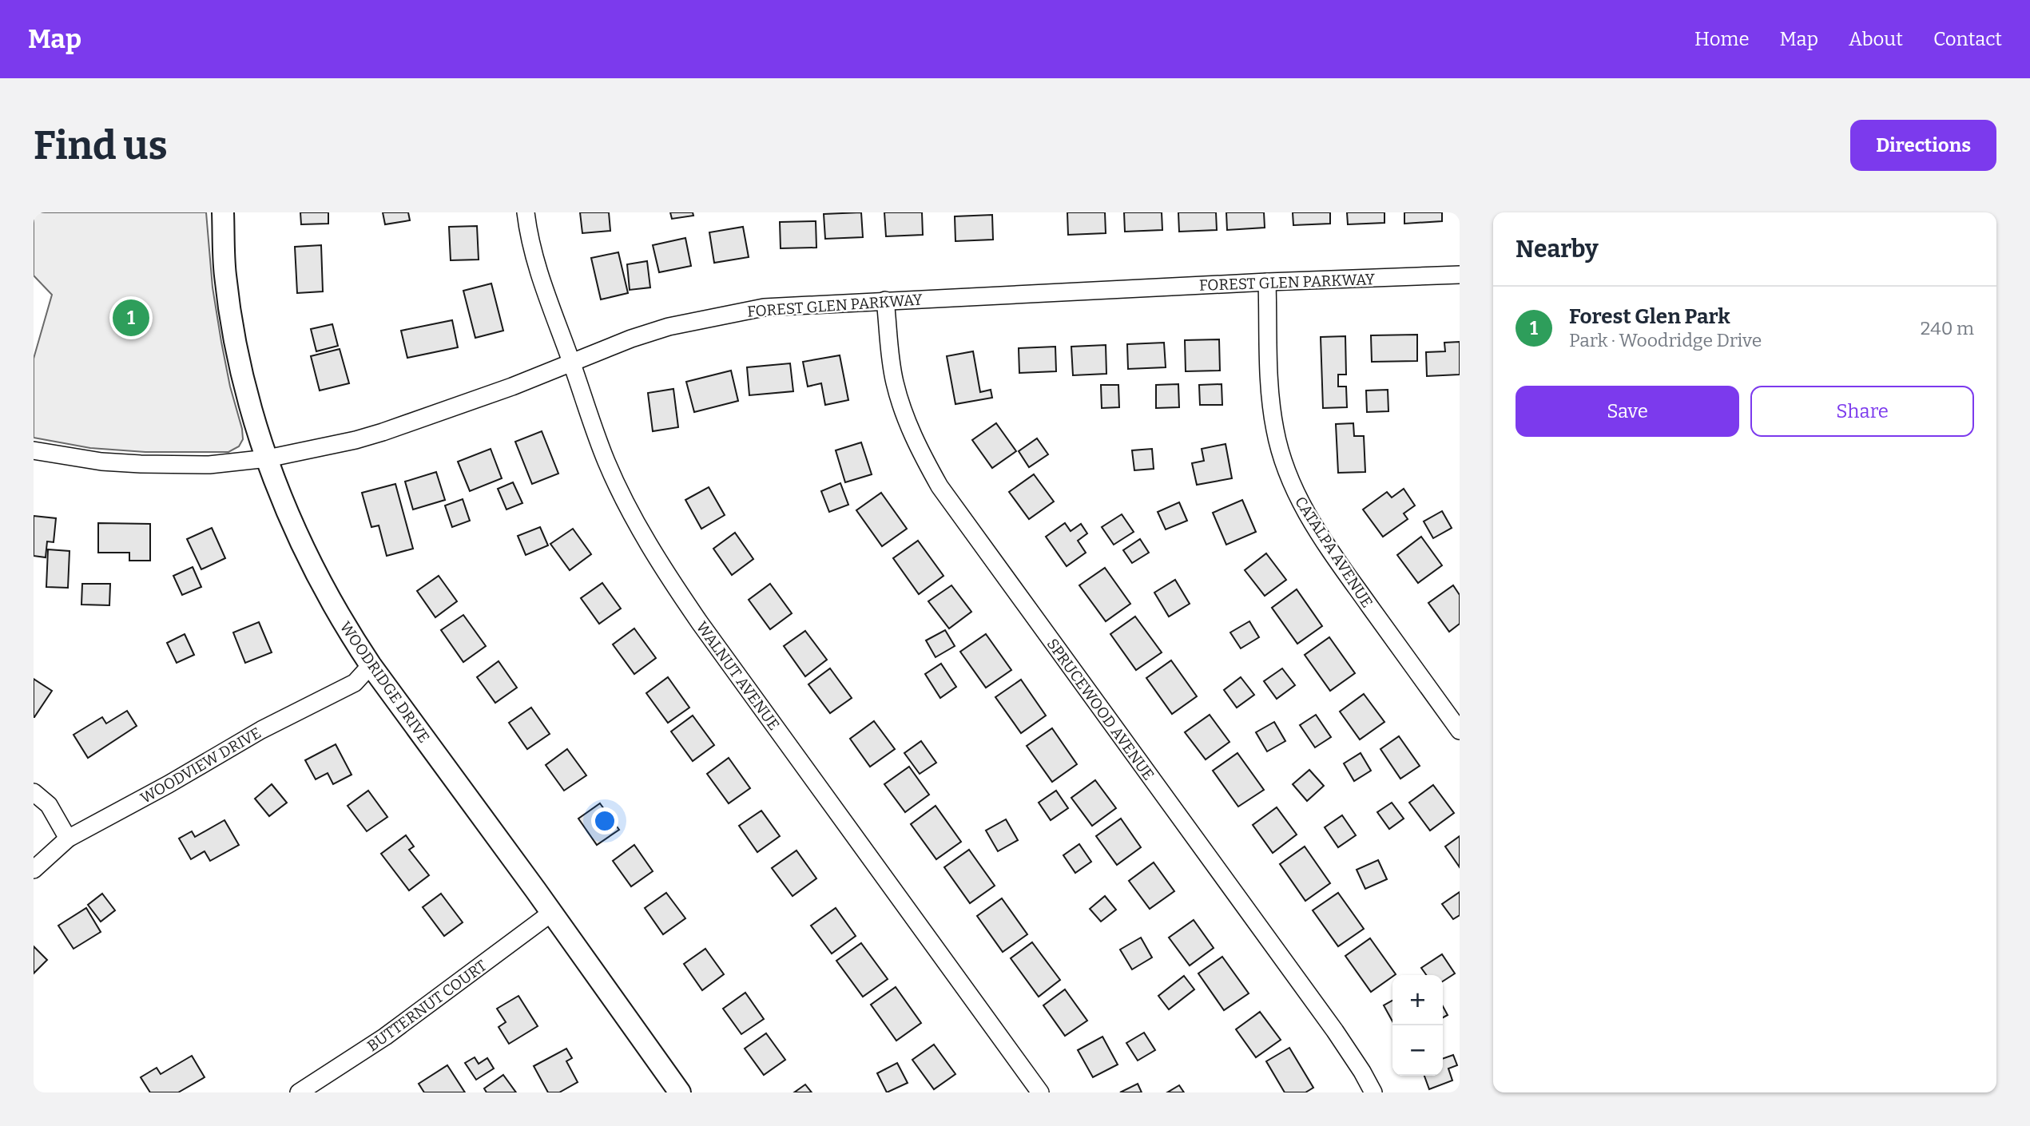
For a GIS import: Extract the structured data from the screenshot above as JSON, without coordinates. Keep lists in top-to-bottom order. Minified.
{"streets":{"street":["FOREST GLEN PARKWAY","CATALPA AVENUE","WALNUT AVENUE","WOODRIDGE DRIVE","SPRUCEWOOD AVENUE","WOODVIEW DRIVE","BUTTERNUT COURT"]},"crossings":[["FOREST GLEN PARKWAY","CATALPA AVENUE"],["FOREST GLEN PARKWAY","WALNUT AVENUE"],["FOREST GLEN PARKWAY","WOODRIDGE DRIVE"],["FOREST GLEN PARKWAY","SPRUCEWOOD AVENUE"],["WOODRIDGE DRIVE","WOODVIEW DRIVE"],["WOODRIDGE DRIVE","BUTTERNUT COURT"]],"page":{"header":"Map","nav":["Home","Map","About","Contact"],"buttons":["Directions",["Save","Share"]],"title":"Find us","heading":"Nearby","list":[{"mark":"1","name":"Forest Glen Park","note":"Park · Woodridge Drive","value":"240 m"}],"pins":"1","map_buttons":["+","−"]}}
